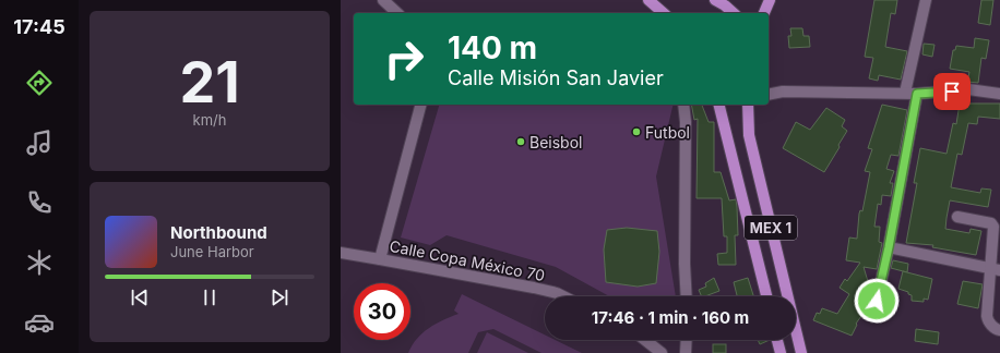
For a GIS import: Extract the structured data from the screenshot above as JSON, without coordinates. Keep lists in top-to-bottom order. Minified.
{"streets":{"main road":["MEX 1"],"street":["Calle Copa México 70"]},"places":["Futbol","Beisbol"],"page":{"tabs":"17:45","tile":["21","km/h"],"turn":["140 m","Calle Misión San Javier"],"song":["Northbound","June Harbor"],"limit":"30","trip":"17:46 · 1 min · 160 m"}}
